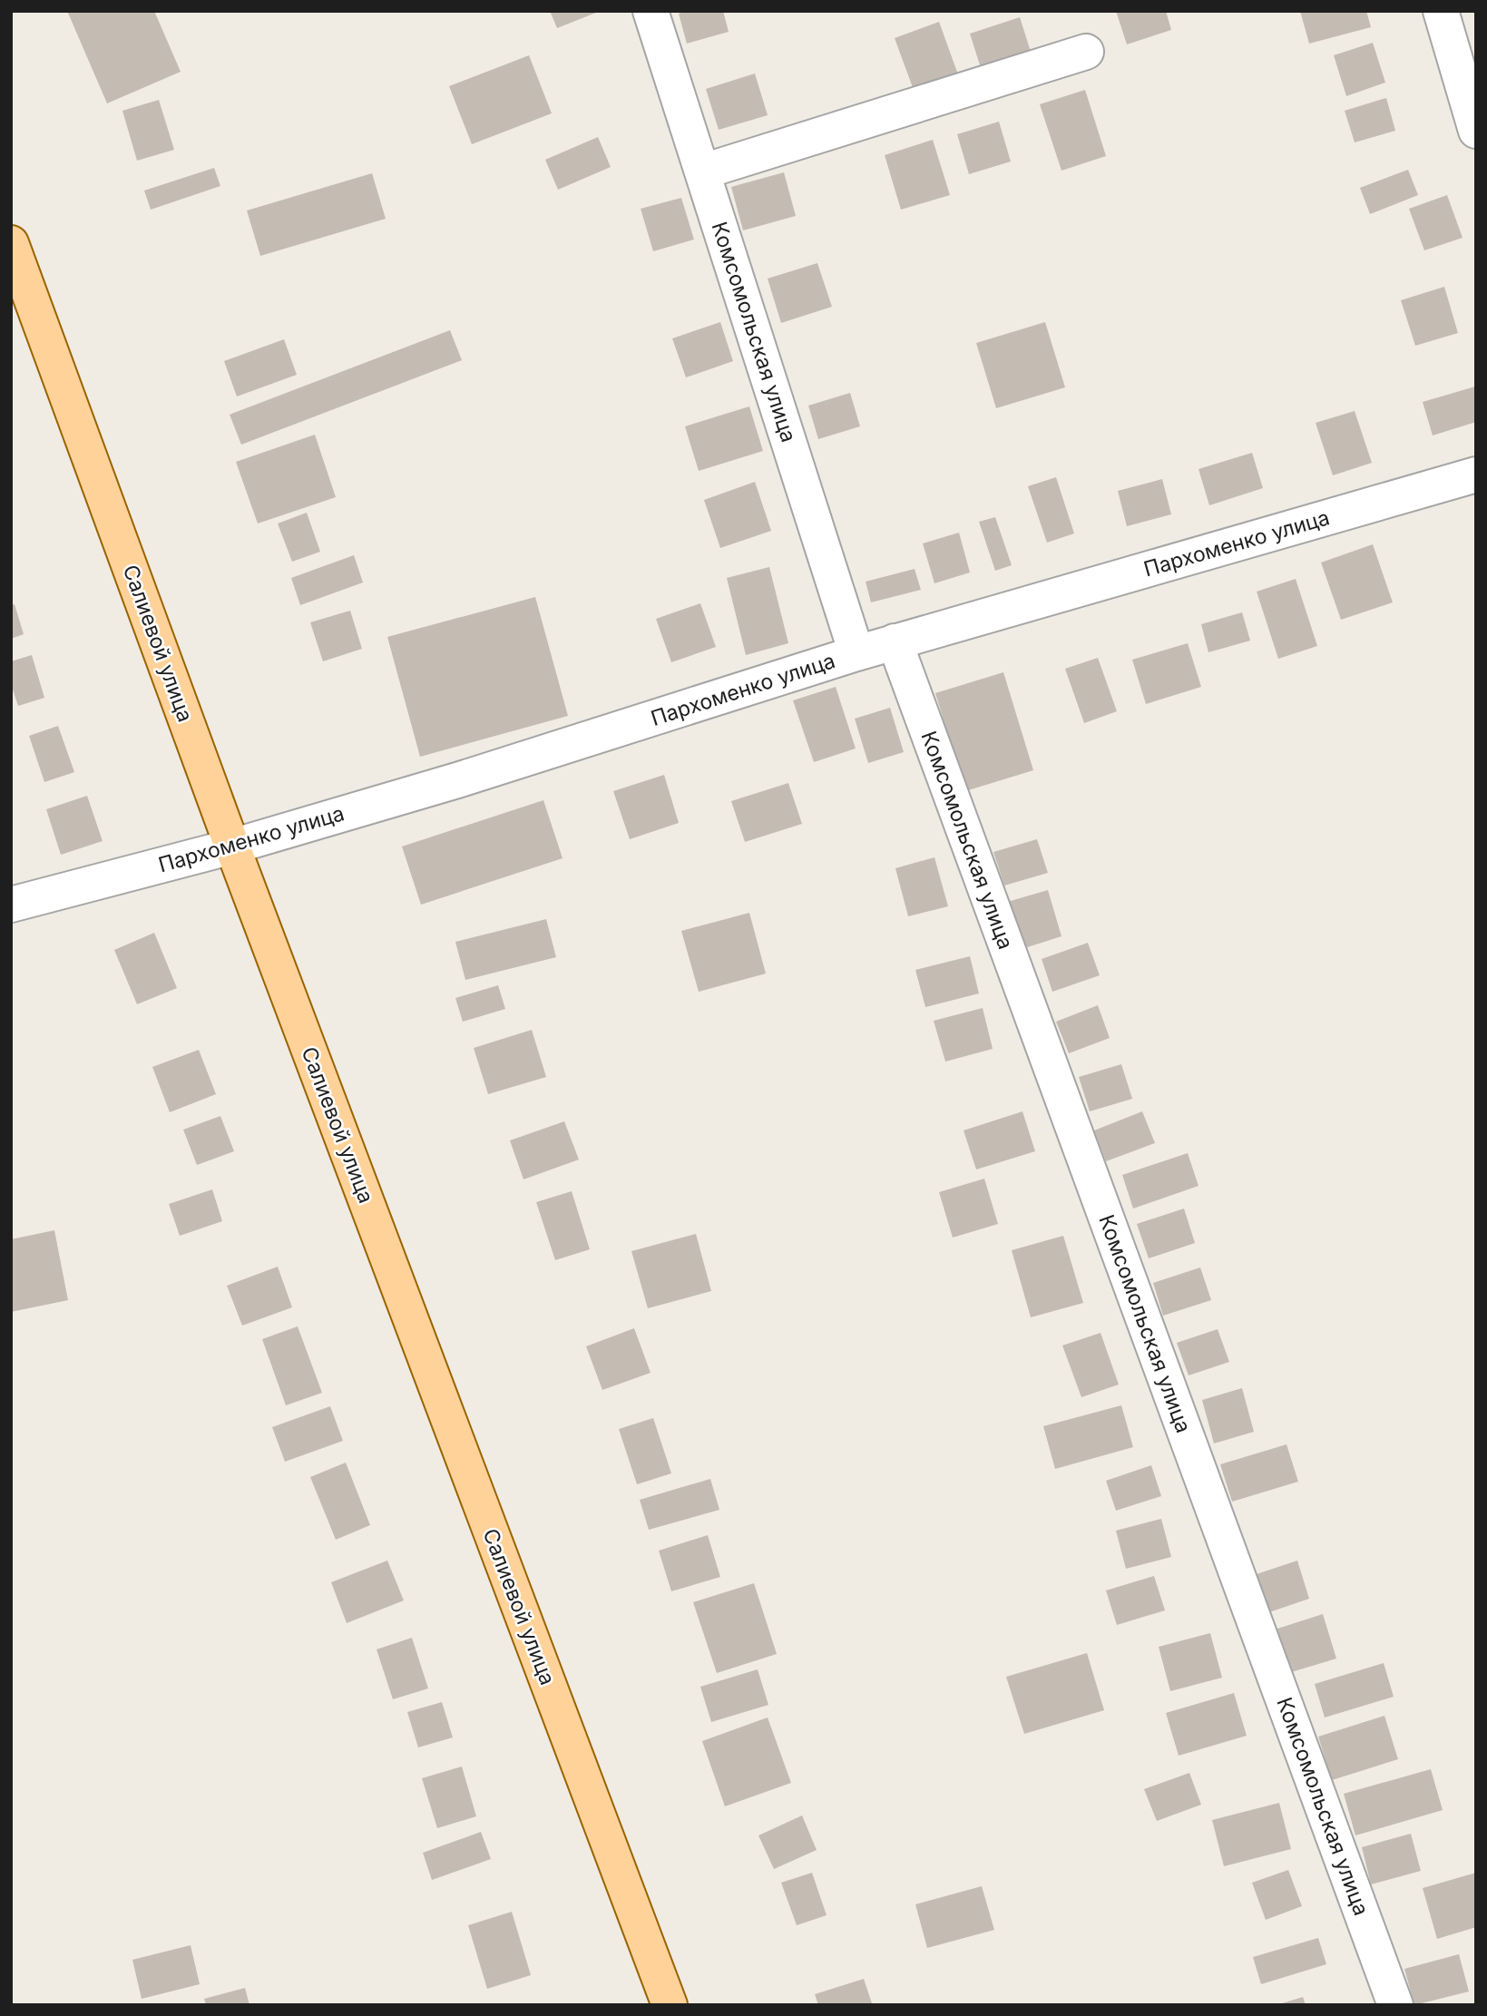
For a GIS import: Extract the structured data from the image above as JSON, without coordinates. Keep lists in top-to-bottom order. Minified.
{"streets":{"main road":["Салиевой улица"],"street":["Комсомольская улица","Пархоменко улица"]},"crossings":[["Комсомольская улица","Пархоменко улица"],["Пархоменко улица","Салиевой улица"]]}
